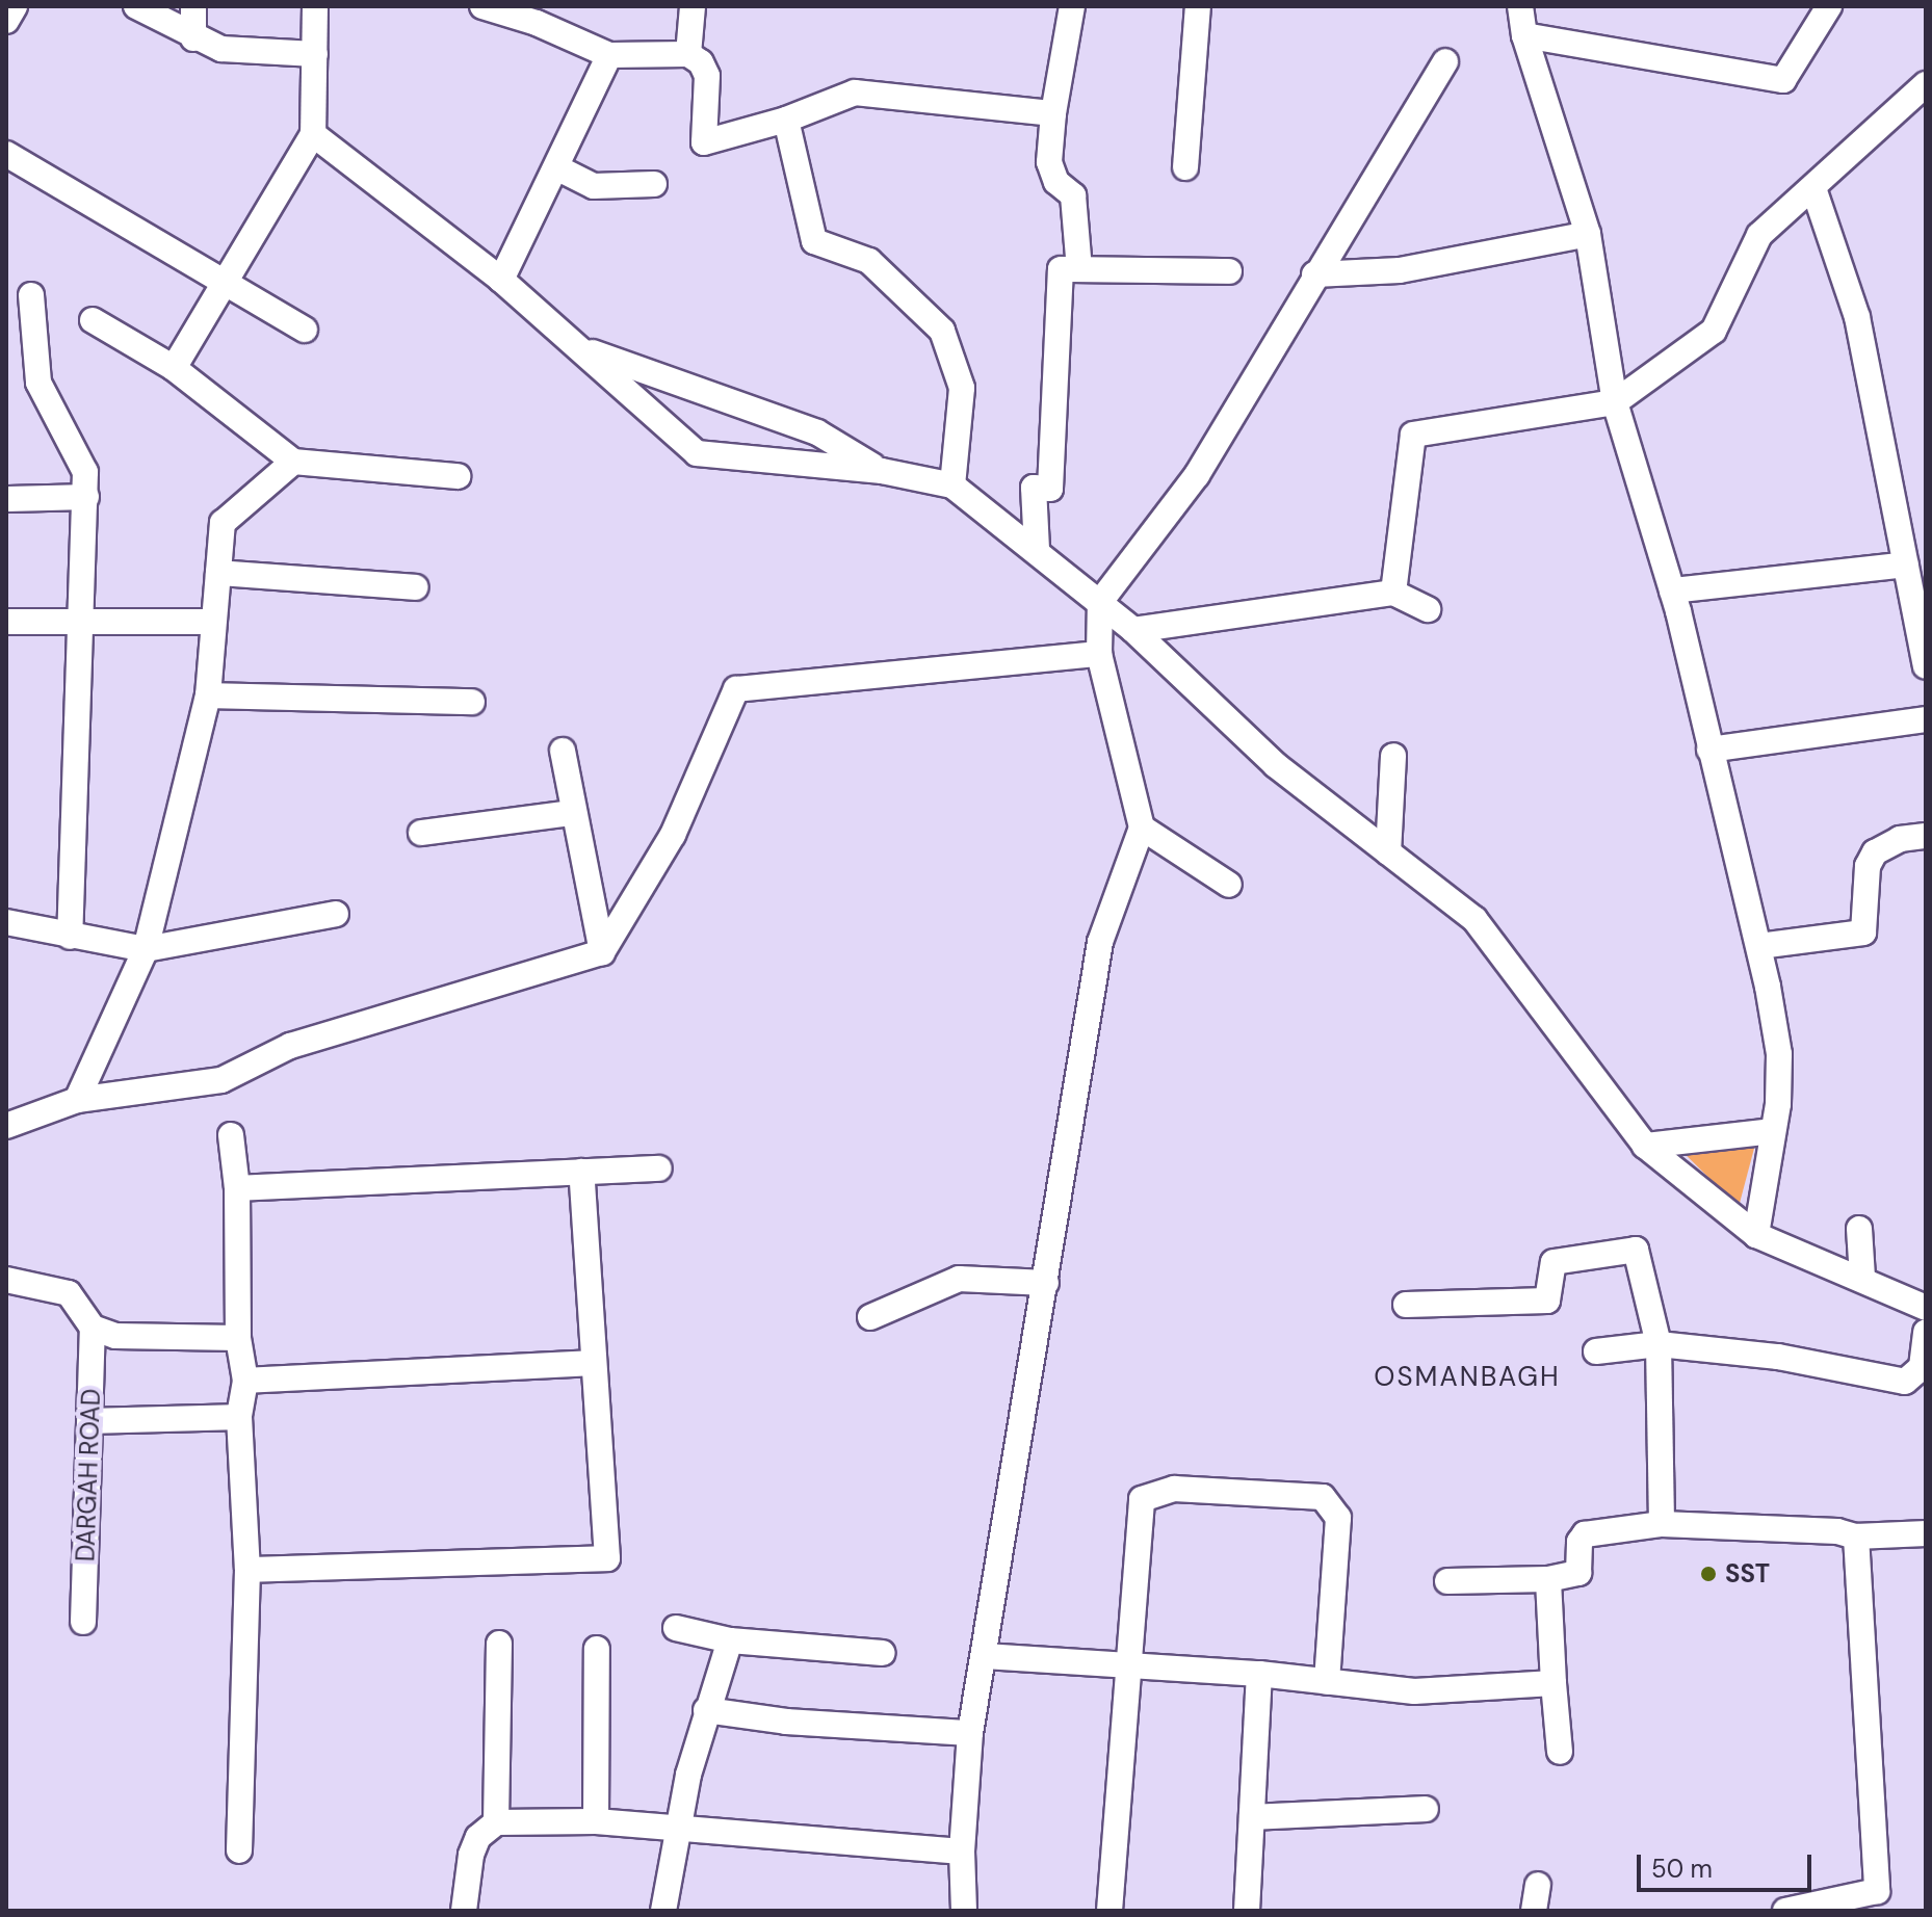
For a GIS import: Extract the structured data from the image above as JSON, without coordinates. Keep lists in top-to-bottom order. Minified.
{"streets":{"street":["DARGAH ROAD"]},"districts":["OSMANBAGH"],"places":["SST"],"scale_bar":"50 m"}
